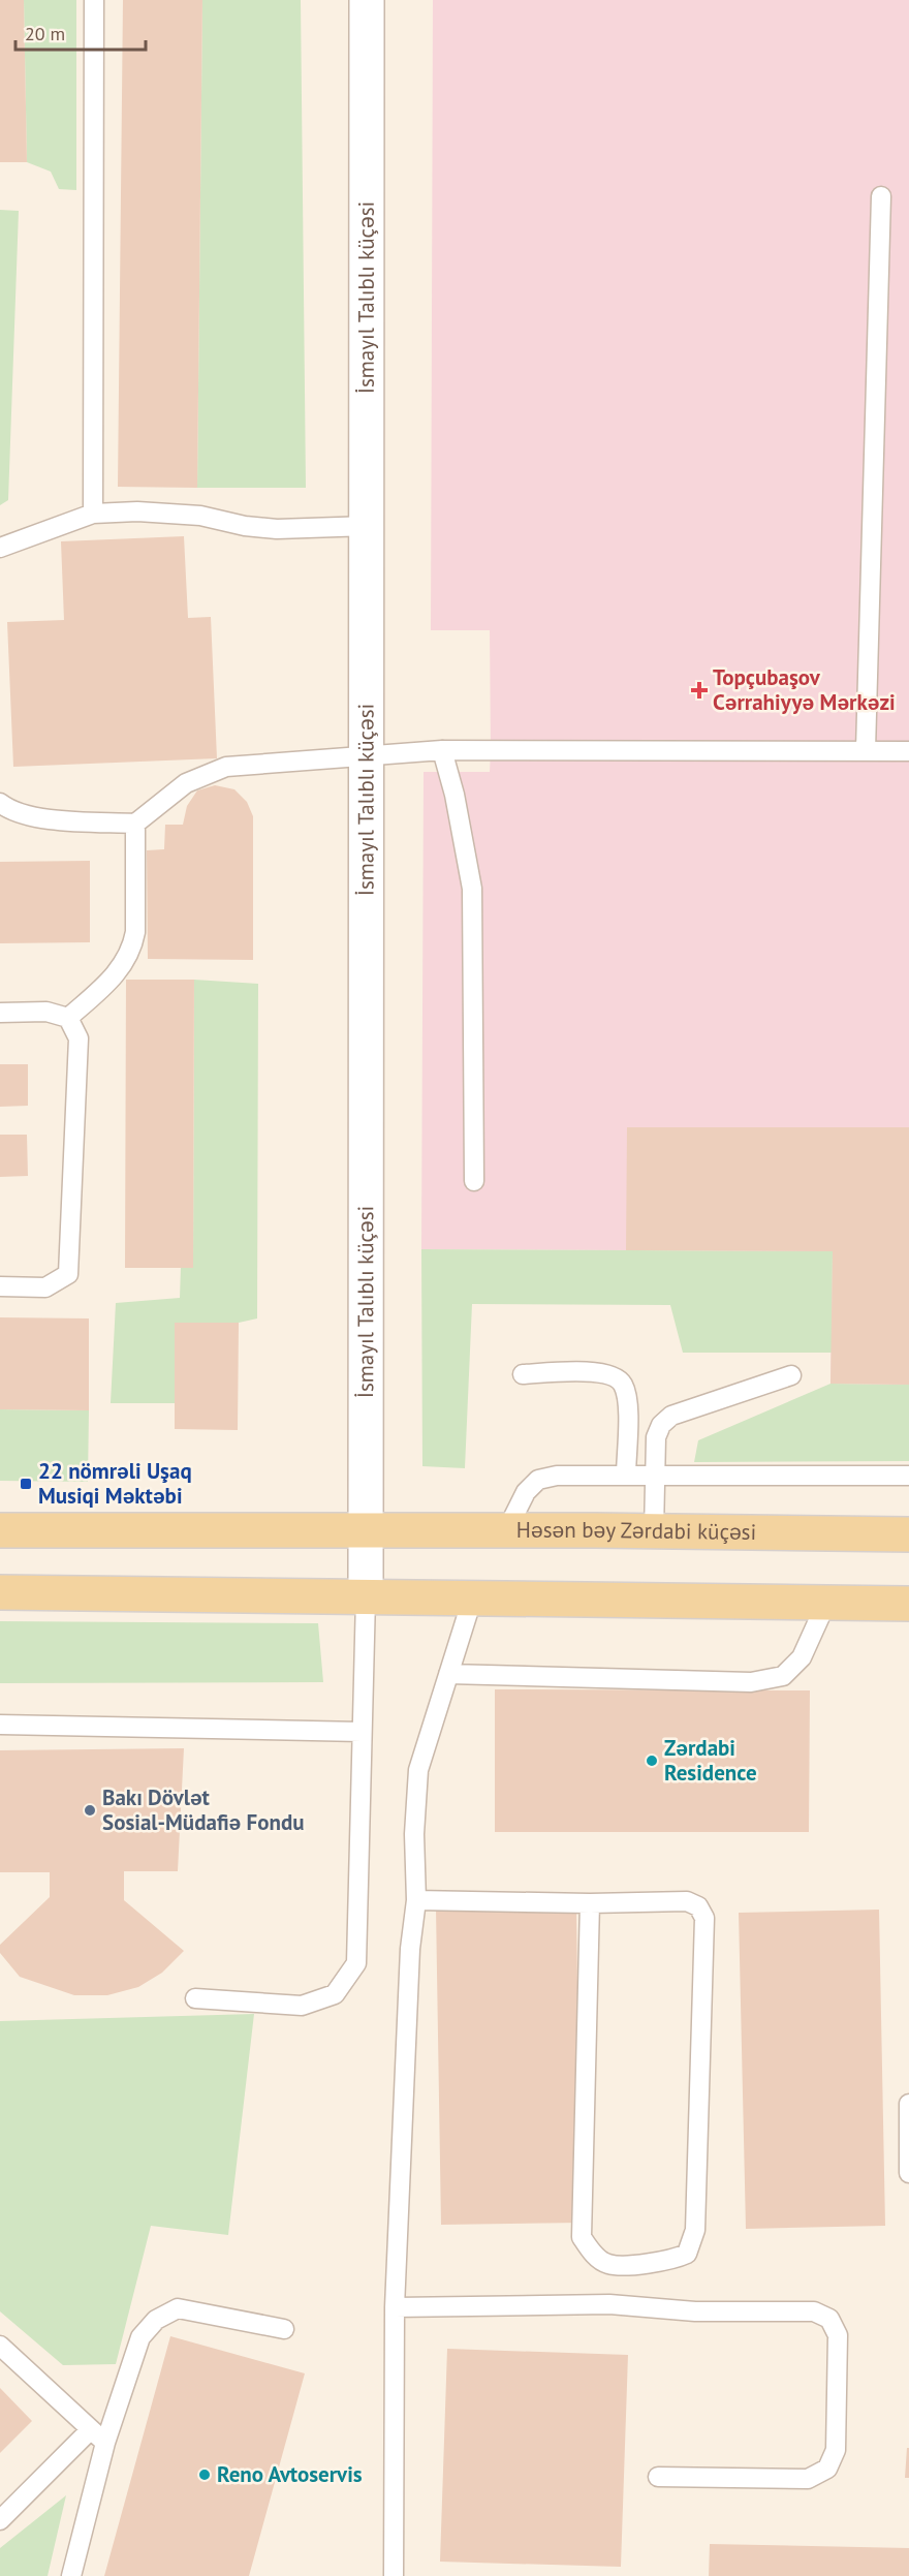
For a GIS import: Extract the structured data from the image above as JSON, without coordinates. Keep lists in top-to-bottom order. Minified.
{"streets":{"main road":["Həsən bəy Zərdabi küçəsi"],"street":["İsmayıl Talıblı küçəsi"]},"crossings":[["İsmayıl Talıblı küçəsi","Həsən bəy Zərdabi küçəsi"]],"places":{"health":["Topçubaşov Cərrahiyyə Mərkəzi"],"transit":["22 nömrəli Uşaq Musiqi Məktəbi"],"other":["Zərdabi Residence","Bakı Dövlət Sosial-Müdafiə Fondu","Reno Avtoservis"]},"scale_bar":"20 m"}
